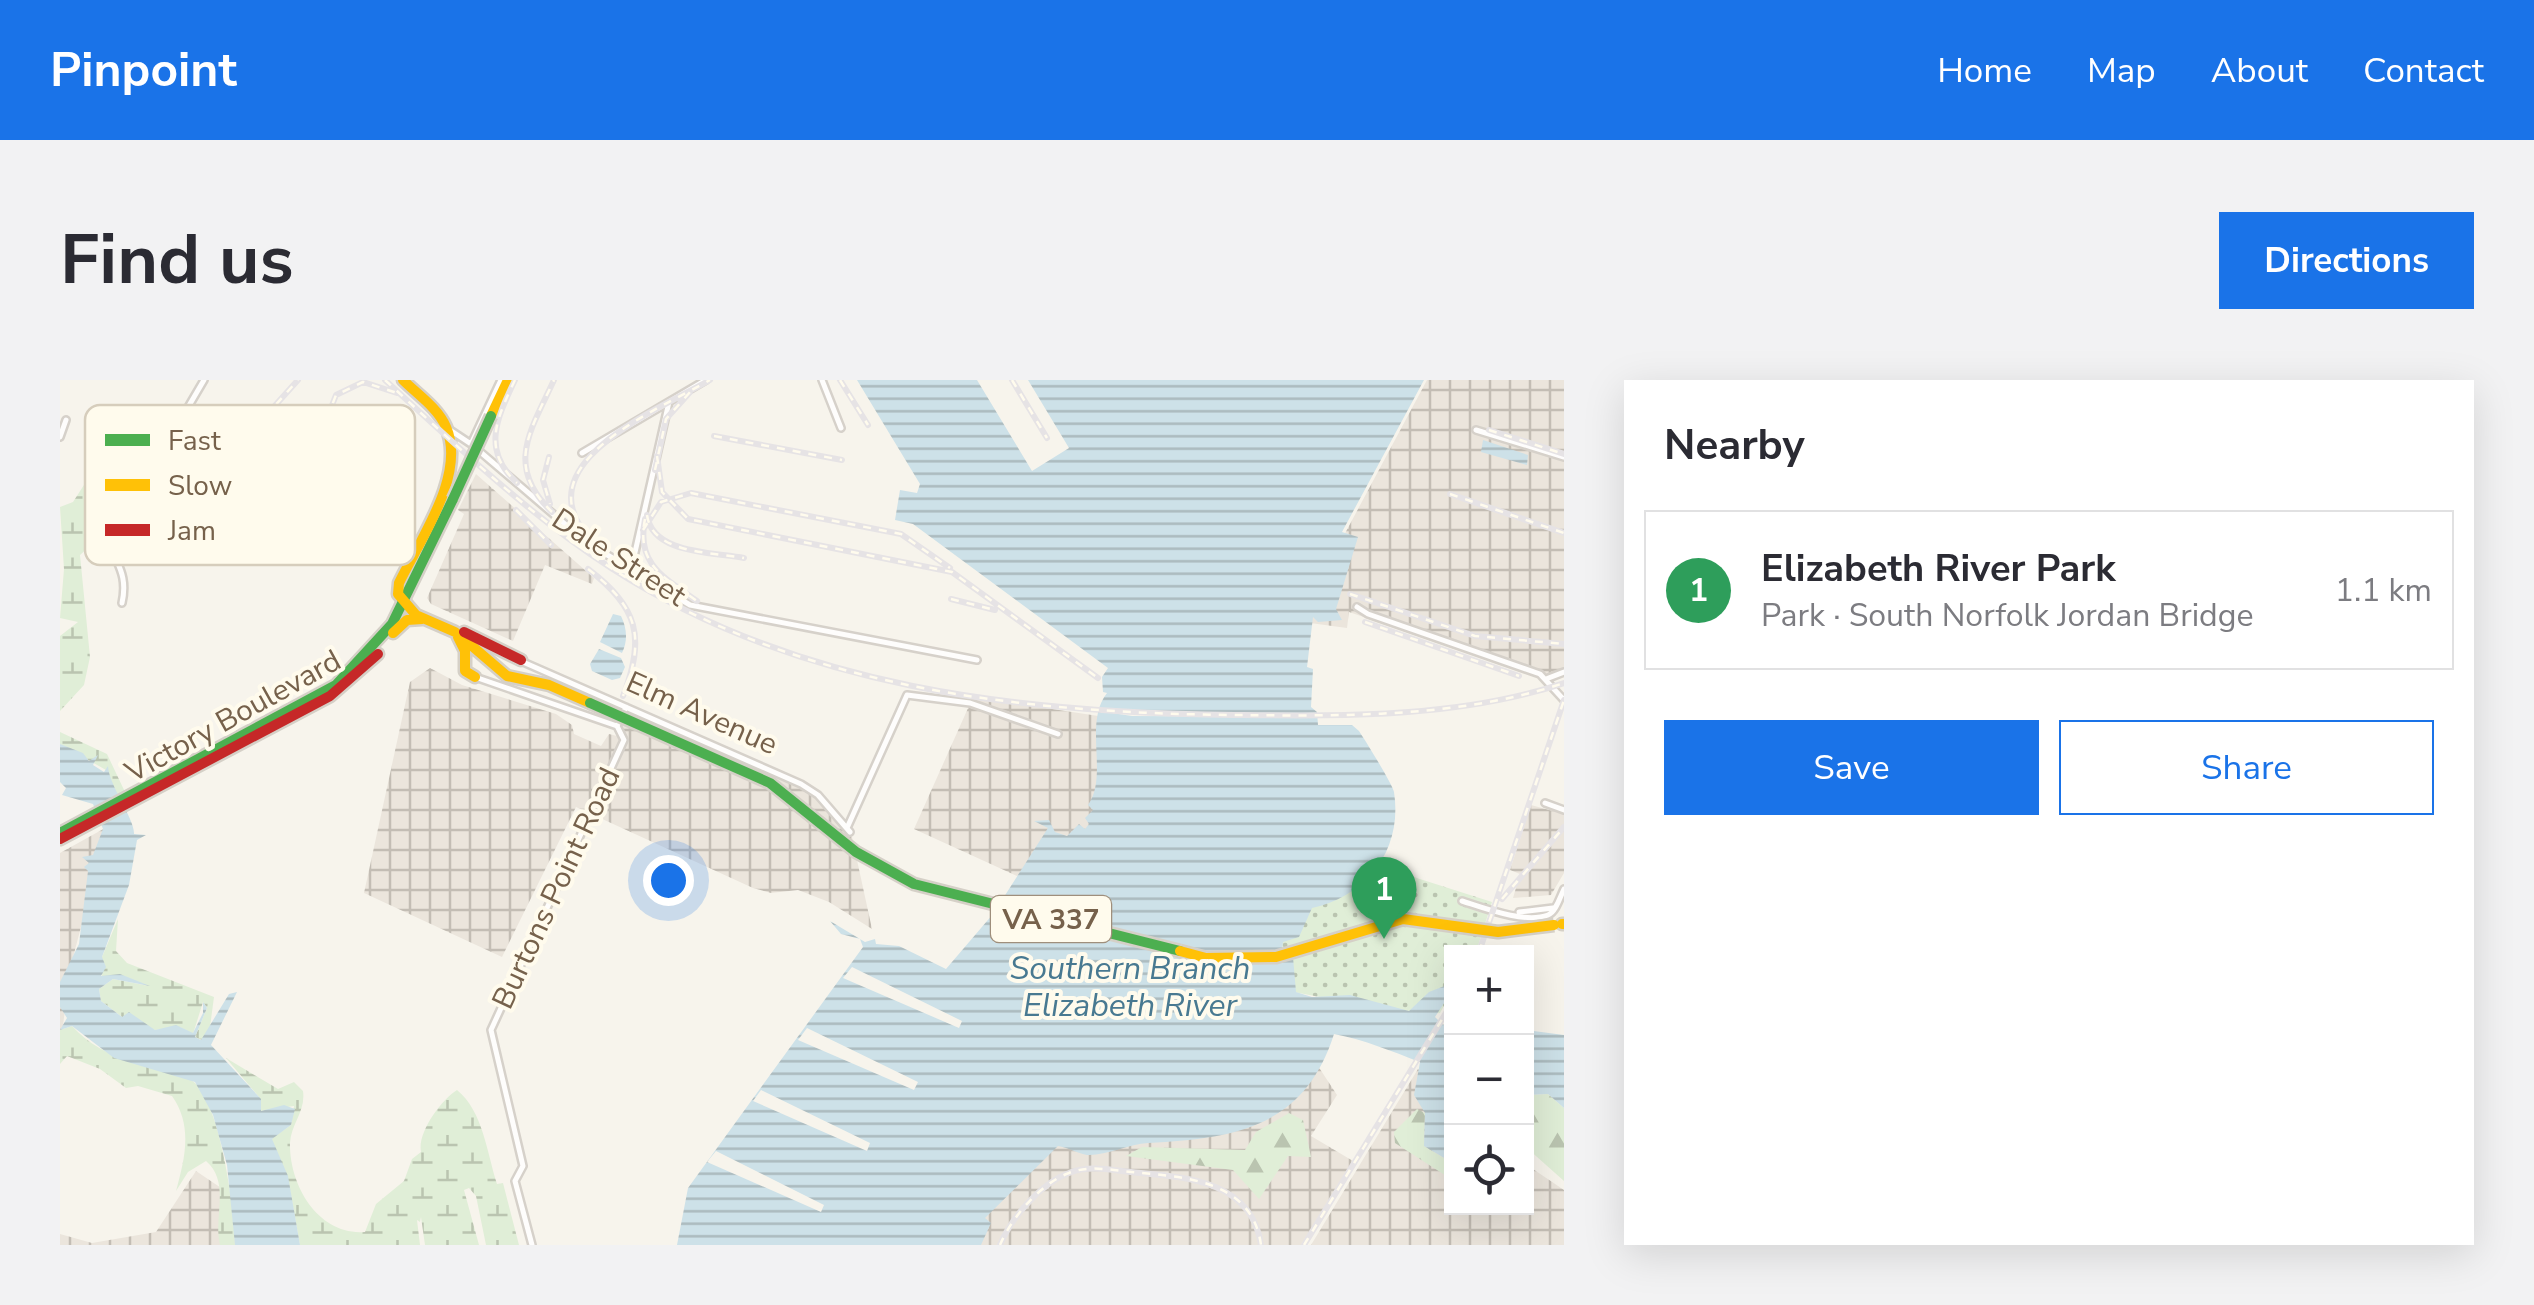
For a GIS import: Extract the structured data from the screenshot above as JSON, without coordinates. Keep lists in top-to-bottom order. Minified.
{"streets":{"main road":["Victory Boulevard","VA 337"],"street":["Dale Street","Elm Avenue","Burtons Point Road"]},"crossings":[["Elm Avenue","Burtons Point Road"],["Victory Boulevard","VA 337"]],"water":["Southern Branch Elizabeth River"],"legend":["Fast","Slow","Jam"],"page":{"header":"Pinpoint","nav":["Home","Map","About","Contact"],"title":"Find us","buttons":["Directions",["Save","Share"]],"heading":"Nearby","list":[{"mark":"1","name":"Elizabeth River Park","note":"Park · South Norfolk Jordan Bridge","value":"1.1 km"}],"pins":"1","map_buttons":["+","−"]}}
